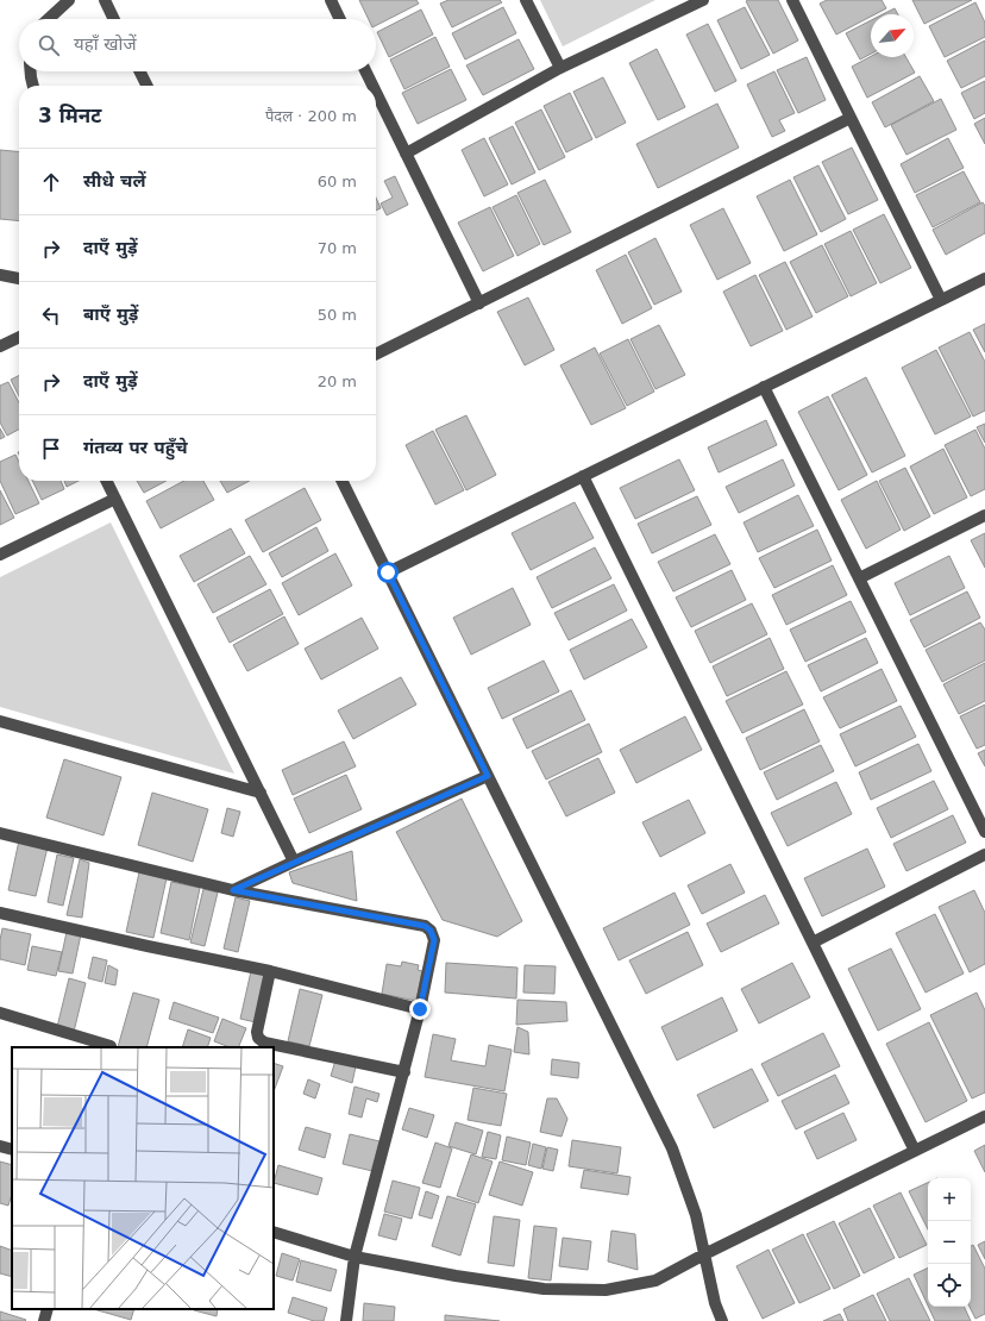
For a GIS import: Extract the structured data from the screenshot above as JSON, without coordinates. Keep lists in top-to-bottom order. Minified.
{"north":"top right","page":{"search":"यहाँ खोजें","heading":["3 मिनट","पैदल · 200 m"],"list":[["सीधे चलें","60 m"],["दाएँ मुड़ें","70 m"],["बाएँ मुड़ें","50 m"],["दाएँ मुड़ें","20 m"],"गंतव्य पर पहुँचे"],"map_buttons":["+","−"]}}
